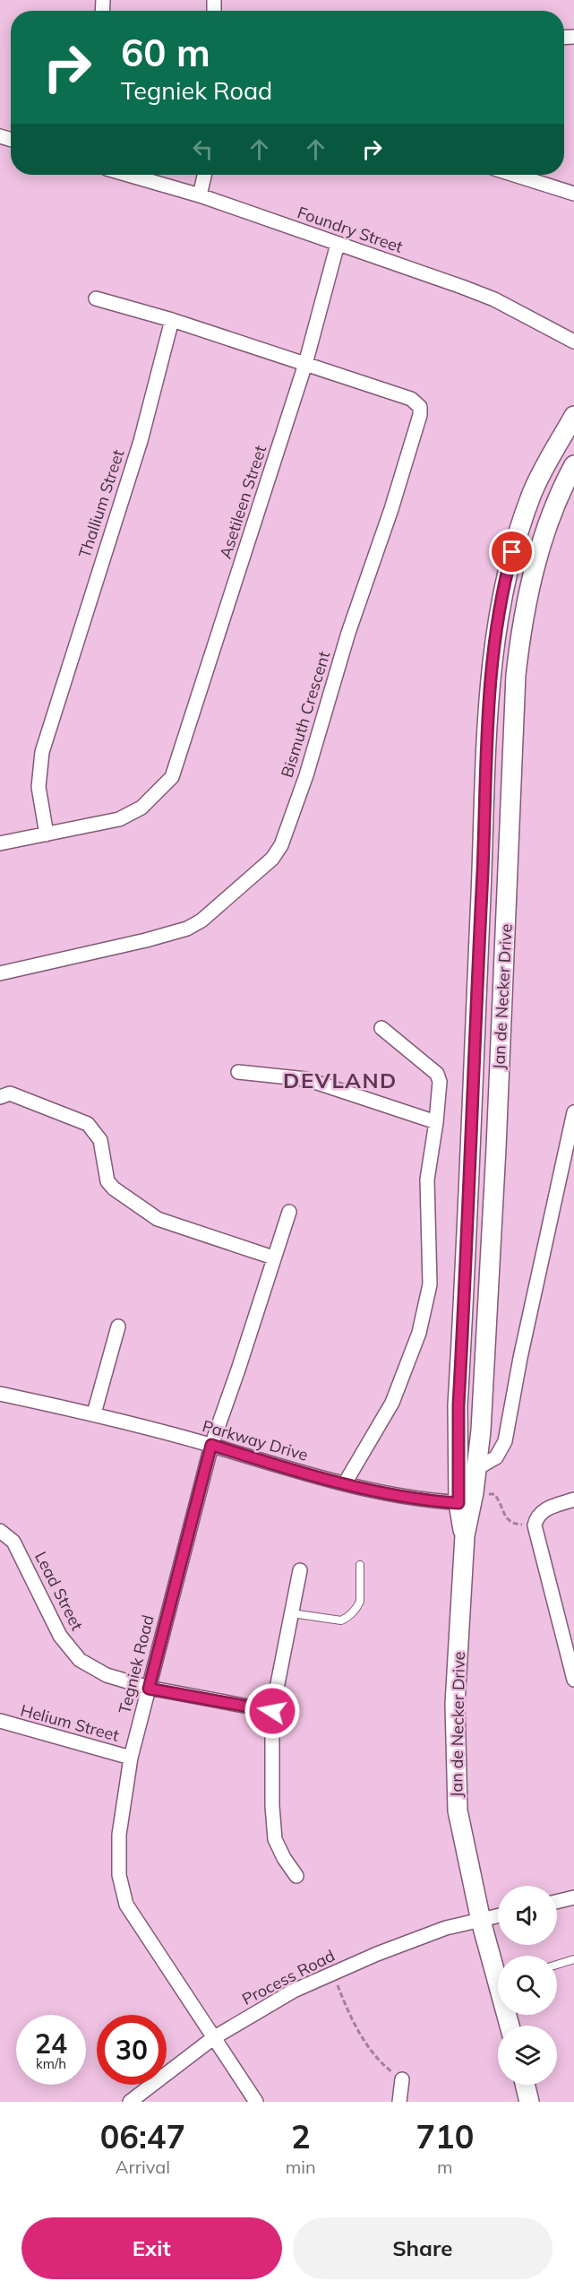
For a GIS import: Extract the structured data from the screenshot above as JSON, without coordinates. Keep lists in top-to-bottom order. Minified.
{"streets":{"main road":["Jan de Necker Drive"],"street":["Foundry Street","Asetileen Street","Thallium Street","Bismuth Crescent","Parkway Drive","Lead Street","Tegniek Road","Helium Street","Process Road"]},"crossings":[["Foundry Street","Asetileen Street"],["Asetileen Street","Thallium Street"],["Asetileen Street","Bismuth Crescent"],["Jan de Necker Drive","Parkway Drive"],["Jan de Necker Drive","Process Road"],["Parkway Drive","Tegniek Road"],["Lead Street","Tegniek Road"],["Tegniek Road","Helium Street"],["Tegniek Road","Process Road"]],"districts":["DEVLAND"],"page":{"turn":["60 m","Tegniek Road"],"speed":"24 km/h","limit":"30","eta":["06:47","Arrival","2","min","710","m"],"buttons":["Exit","Share"]}}
